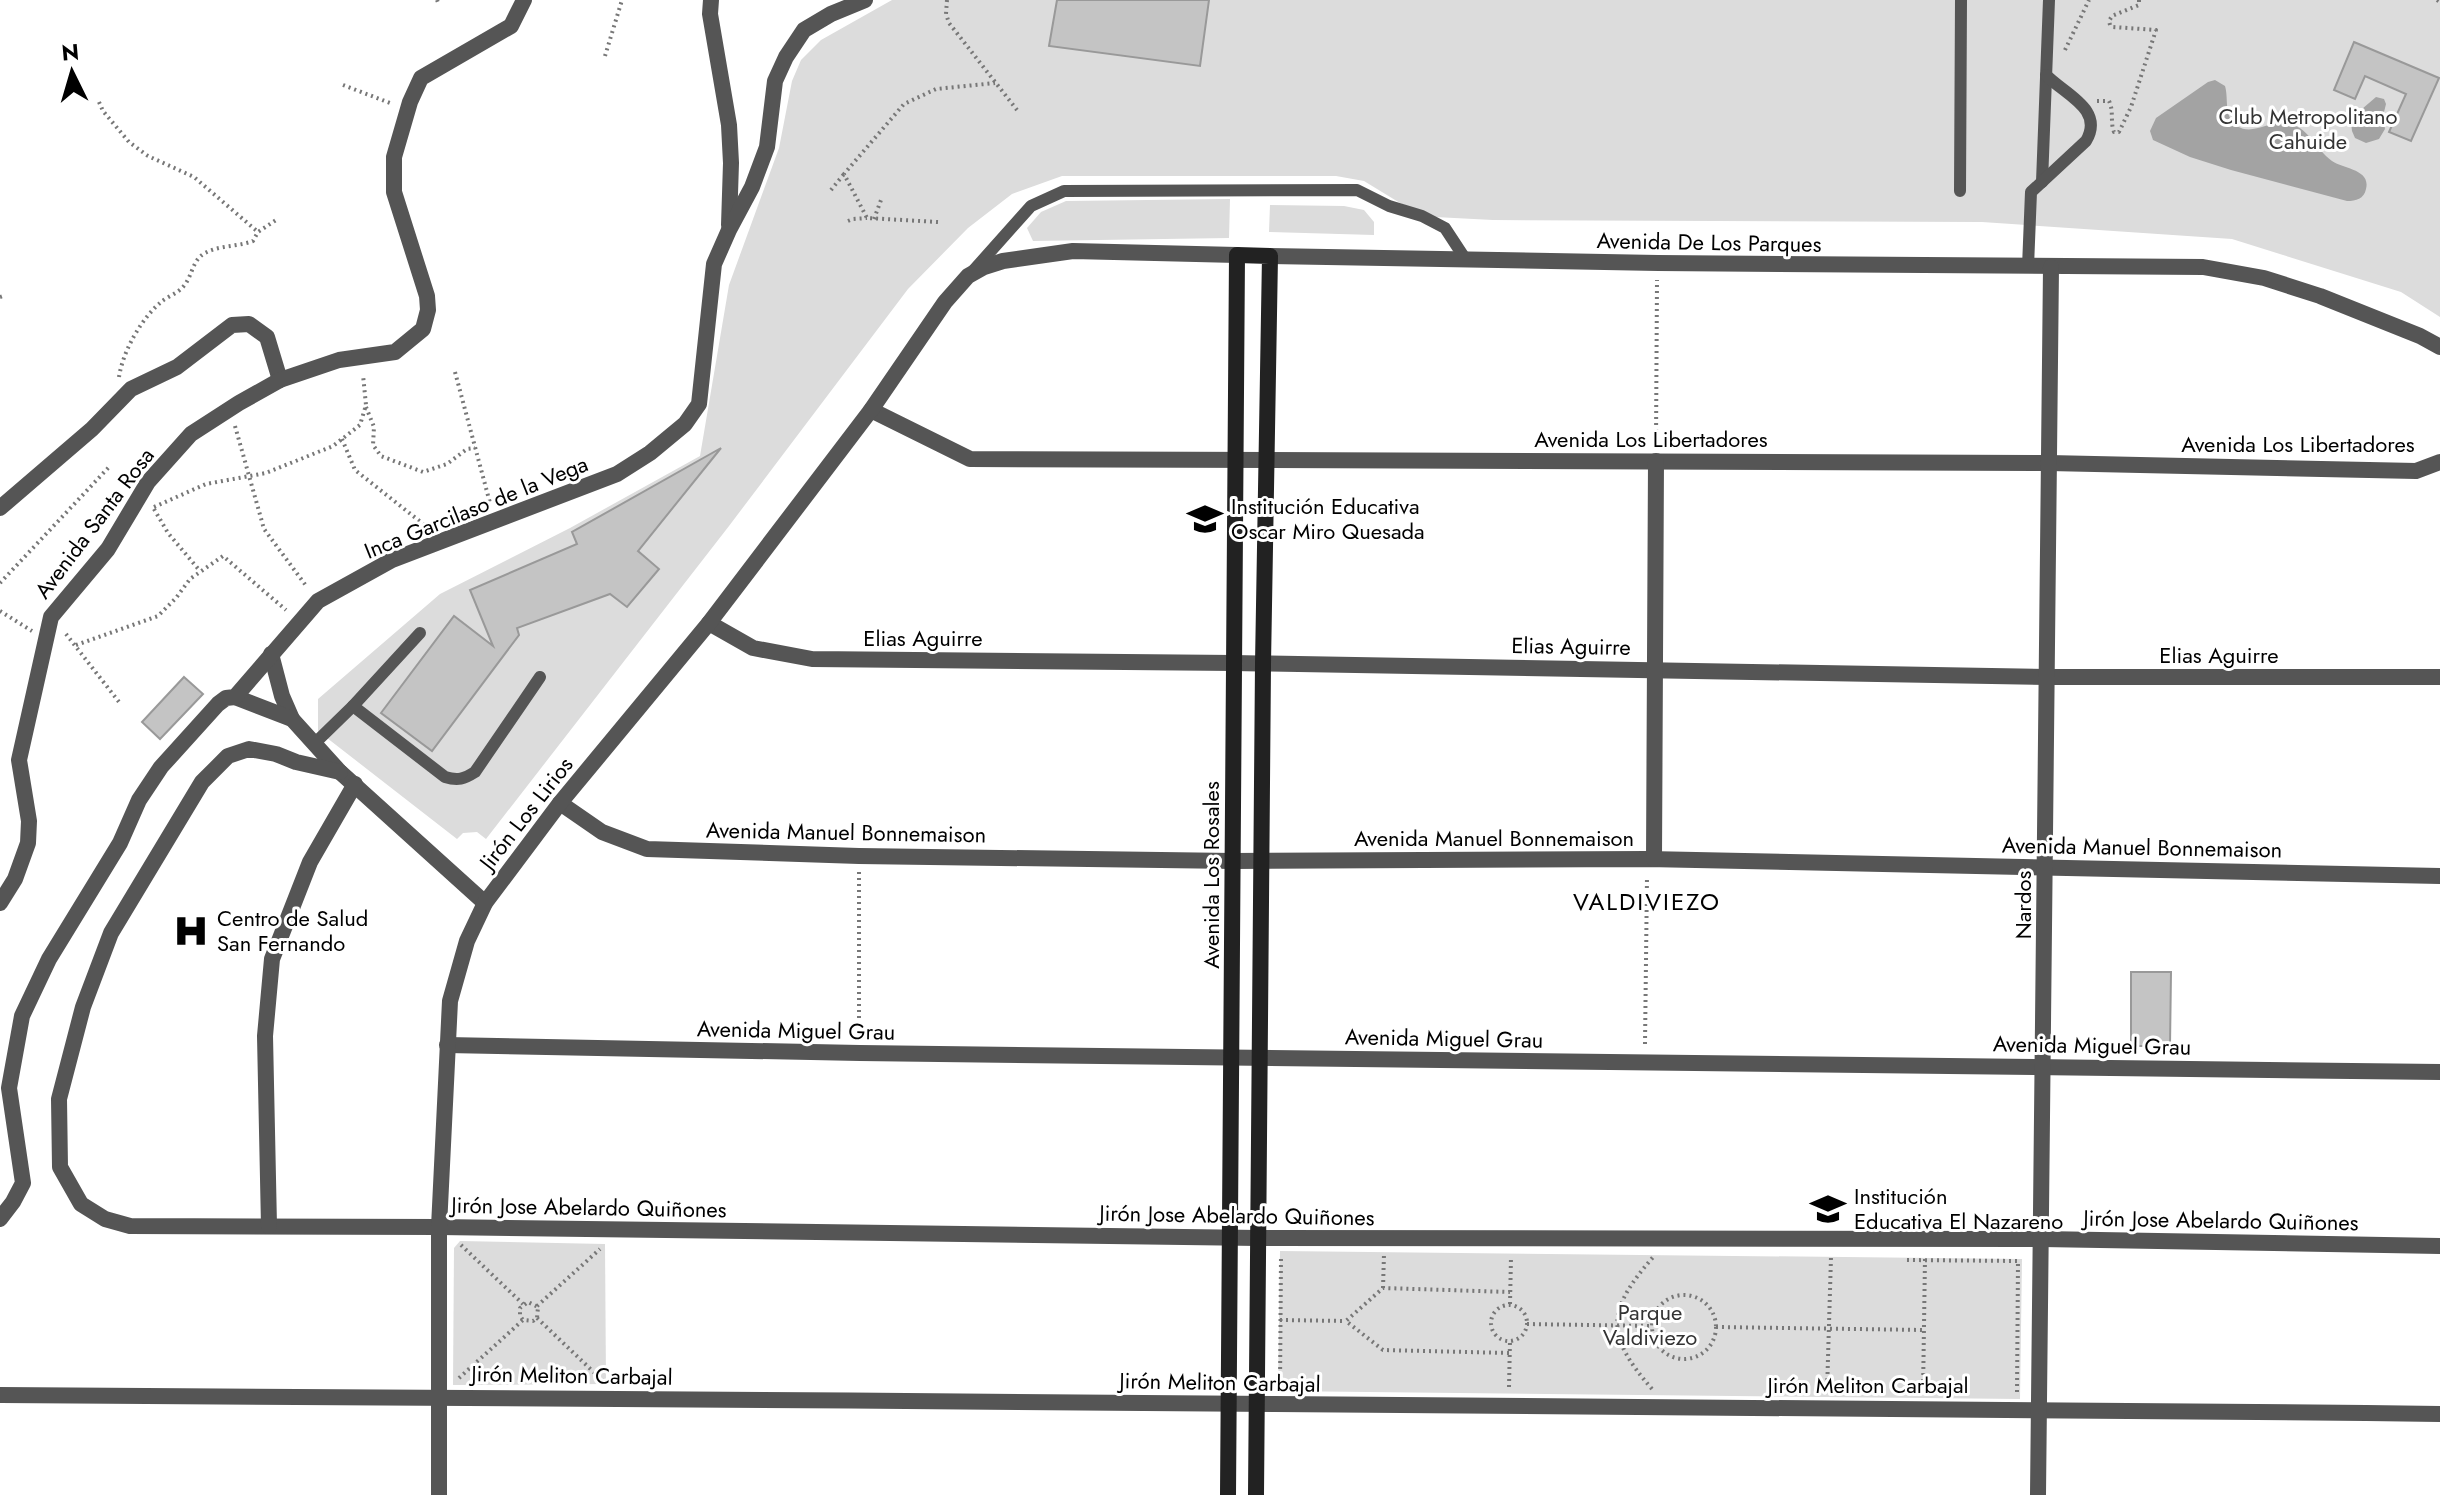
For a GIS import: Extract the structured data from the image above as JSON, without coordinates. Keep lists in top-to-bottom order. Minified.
{"streets":{"street":["Avenida De Los Parques","Avenida Los Libertadores","Inca Garcilaso de la Vega","Avenida Santa Rosa","Elias Aguirre","Jirón Los Lirios","Avenida Manuel Bonnemaison","Avenida Los Rosales","Nardos","Avenida Miguel Grau","Jirón Jose Abelardo Quiñones","Jirón Meliton Carbajal"]},"crossings":[["Avenida De Los Parques","Jirón Los Lirios"],["Avenida De Los Parques","Avenida Los Rosales"],["Avenida De Los Parques","Nardos"],["Avenida Los Libertadores","Jirón Los Lirios"],["Avenida Los Libertadores","Avenida Los Rosales"],["Avenida Los Libertadores","Nardos"],["Elias Aguirre","Jirón Los Lirios"],["Elias Aguirre","Avenida Los Rosales"],["Elias Aguirre","Nardos"],["Jirón Los Lirios","Avenida Manuel Bonnemaison"],["Jirón Los Lirios","Avenida Miguel Grau"],["Jirón Los Lirios","Jirón Jose Abelardo Quiñones"],["Jirón Los Lirios","Jirón Meliton Carbajal"],["Avenida Manuel Bonnemaison","Avenida Los Rosales"],["Avenida Manuel Bonnemaison","Nardos"],["Avenida Los Rosales","Avenida Miguel Grau"],["Avenida Los Rosales","Jirón Jose Abelardo Quiñones"],["Avenida Los Rosales","Jirón Meliton Carbajal"],["Nardos","Avenida Miguel Grau"],["Nardos","Jirón Jose Abelardo Quiñones"],["Nardos","Jirón Meliton Carbajal"]],"districts":["VALDIVIEZO"],"parks":["Club Metropolitano Cahuide","Parque Valdiviezo"],"places":{"school or university":["Institución Educativa Oscar Miro Quesada","Institución Educativa El Nazareno"],"hospital":["Centro de Salud San Fernando"]},"north":"top"}
